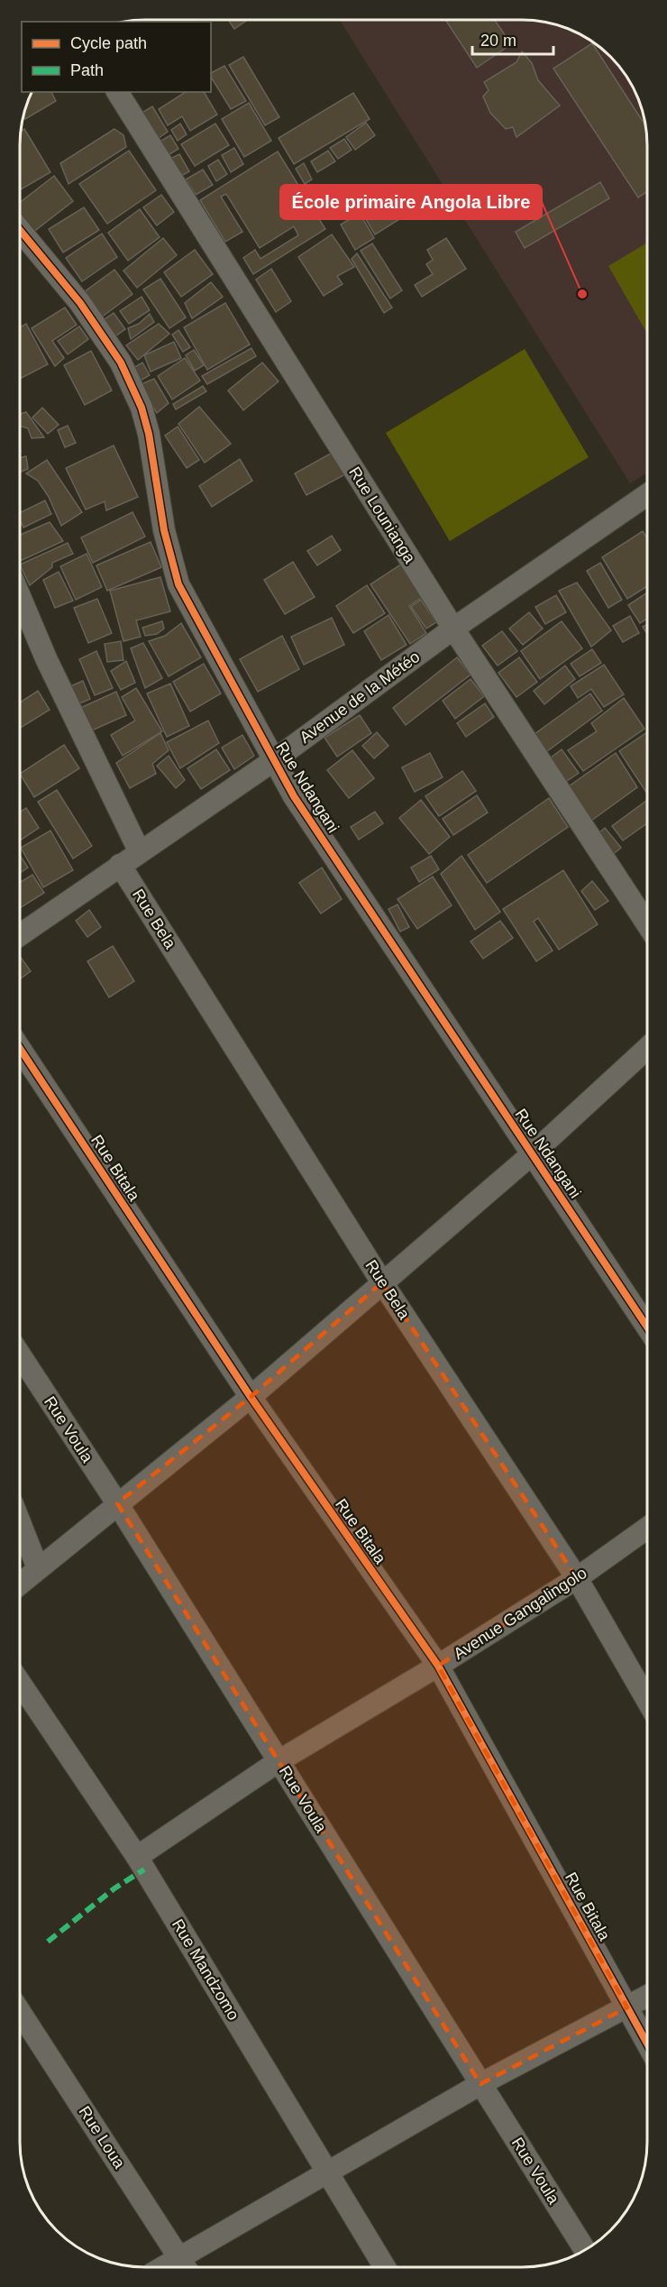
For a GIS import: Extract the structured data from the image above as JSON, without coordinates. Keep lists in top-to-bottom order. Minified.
{"streets":{"street":["Rue Lounianga","Avenue de la Météo","Rue Ndangani","Rue Bela","Rue Bitala","Rue Voula","Avenue Gangalingolo","Rue Mandzomo","Rue Loua"]},"crossings":[["Rue Lounianga","Avenue de la Météo"],["Avenue de la Météo","Rue Ndangani"],["Avenue de la Météo","Rue Bela"],["Rue Bela","Avenue Gangalingolo"],["Rue Bitala","Avenue Gangalingolo"],["Rue Voula","Avenue Gangalingolo"],["Avenue Gangalingolo","Rue Mandzomo"]],"places":["École primaire Angola Libre"],"legend":["Cycle path","Path"],"scale_bar":"20 m"}
